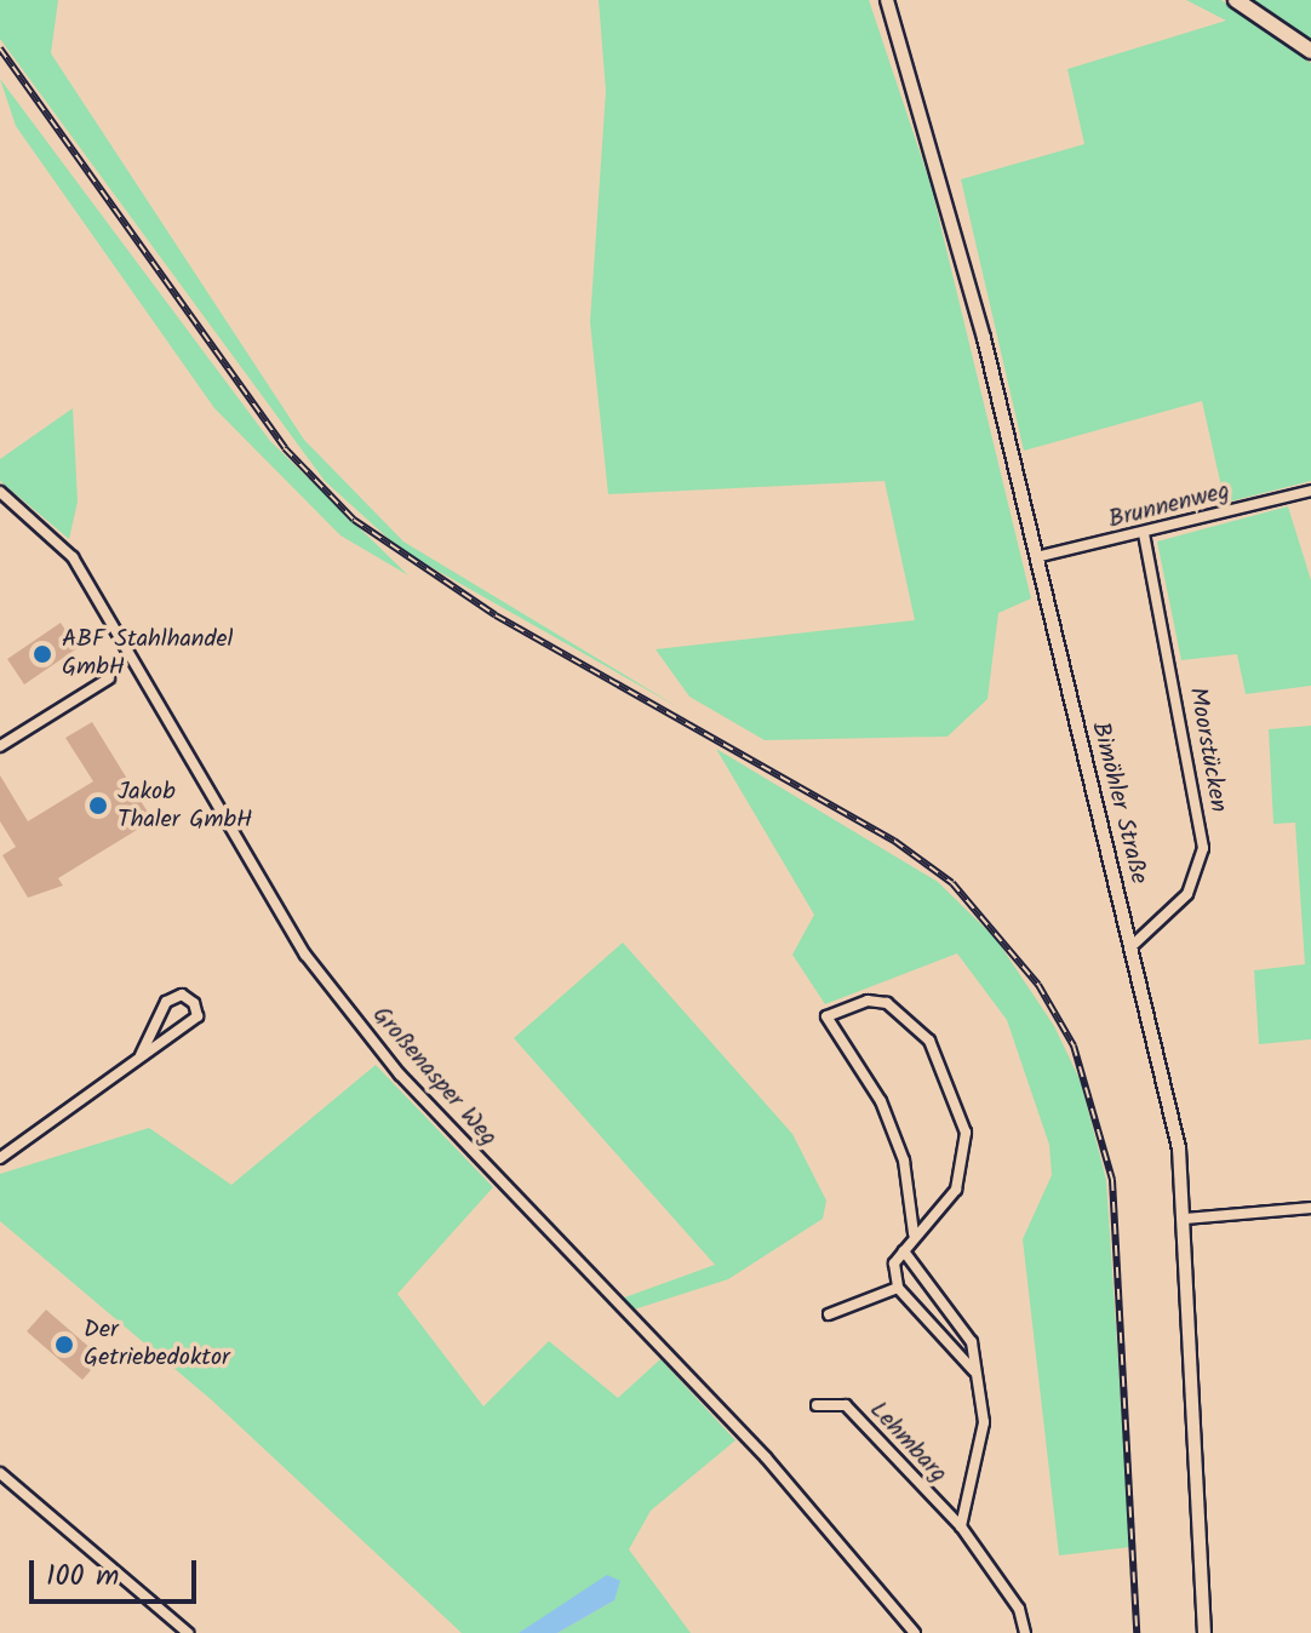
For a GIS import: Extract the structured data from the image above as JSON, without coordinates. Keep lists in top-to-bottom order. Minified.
{"streets":{"street":["Brunnenweg","Moorstücken","Bimöhler Straße","Großenasper Weg","Lehmbarg"]},"crossings":[["Brunnenweg","Moorstücken"],["Brunnenweg","Bimöhler Straße"],["Moorstücken","Bimöhler Straße"]],"places":["ABF Stahlhandel GmbH","Jakob Thaler GmbH","Der Getriebedoktor"],"scale_bar":"100 m"}
